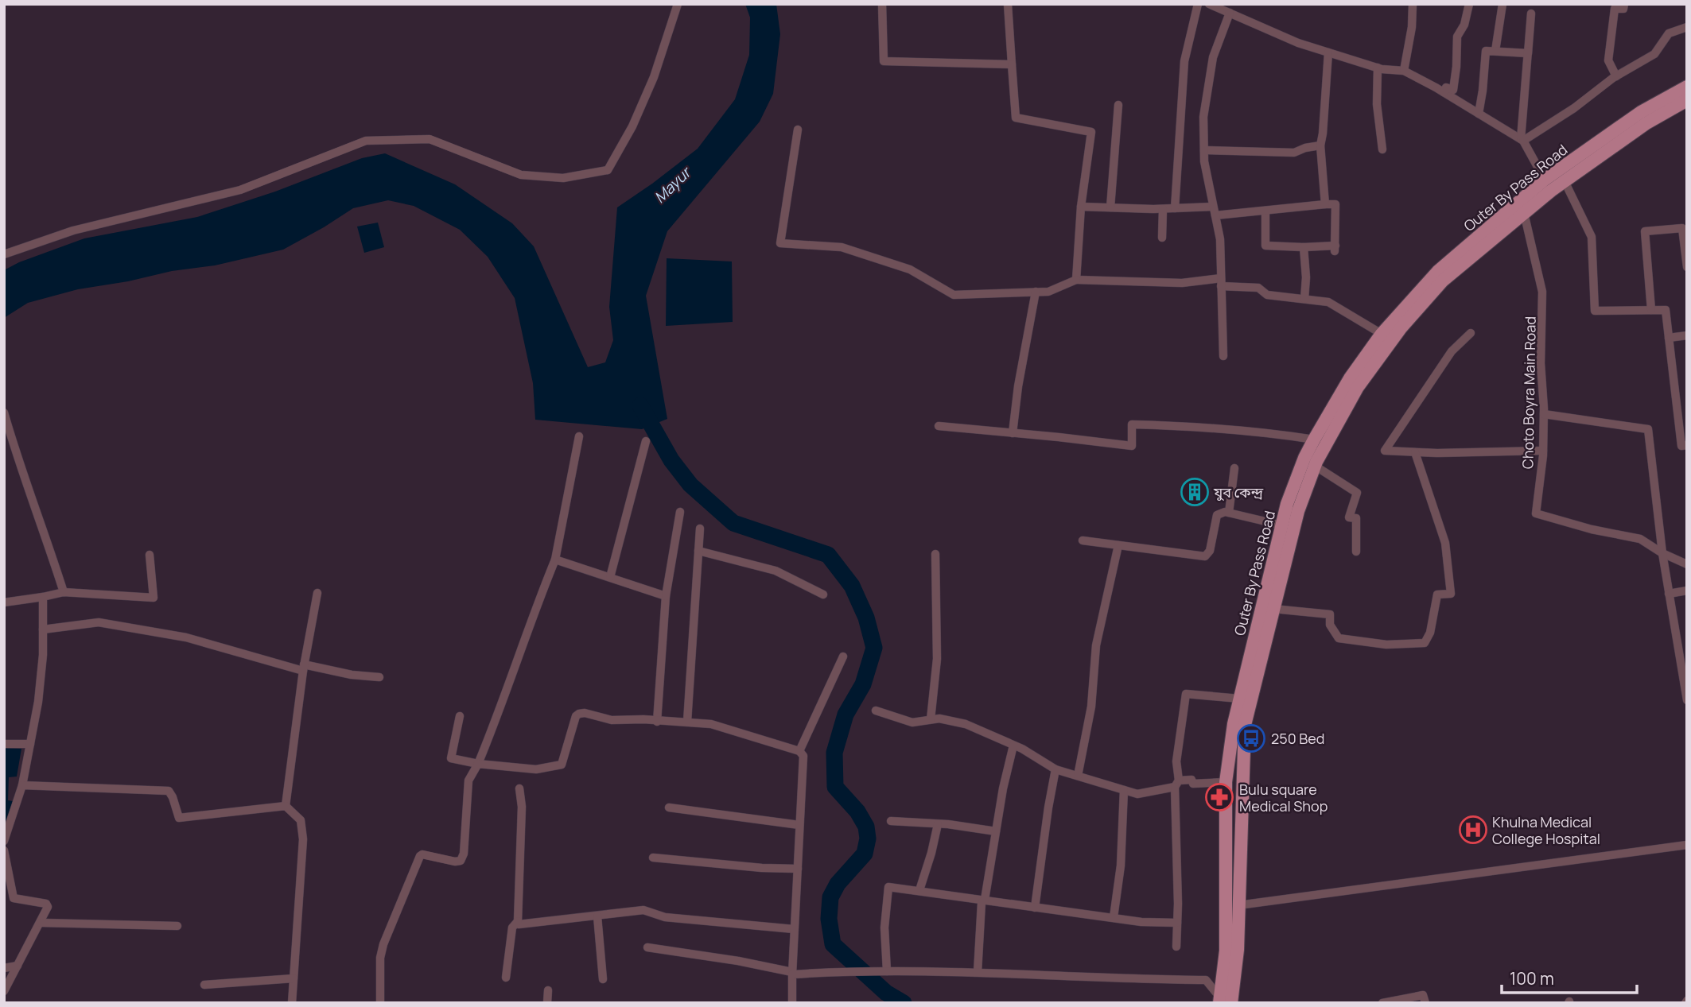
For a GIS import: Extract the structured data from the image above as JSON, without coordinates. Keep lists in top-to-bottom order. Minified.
{"streets":{"main road":["Outer By Pass Road"],"street":["Choto Boyra Main Road"]},"crossings":[["Outer By Pass Road","Choto Boyra Main Road"]],"water":["Mayur"],"places":{"building":["যুব কেন্দ্র"],"bus stop":["250 Bed"],"pharmacy":["Bulu square Medical Shop"],"hospital":["Khulna Medical College Hospital"]},"scale_bar":"100 m"}
